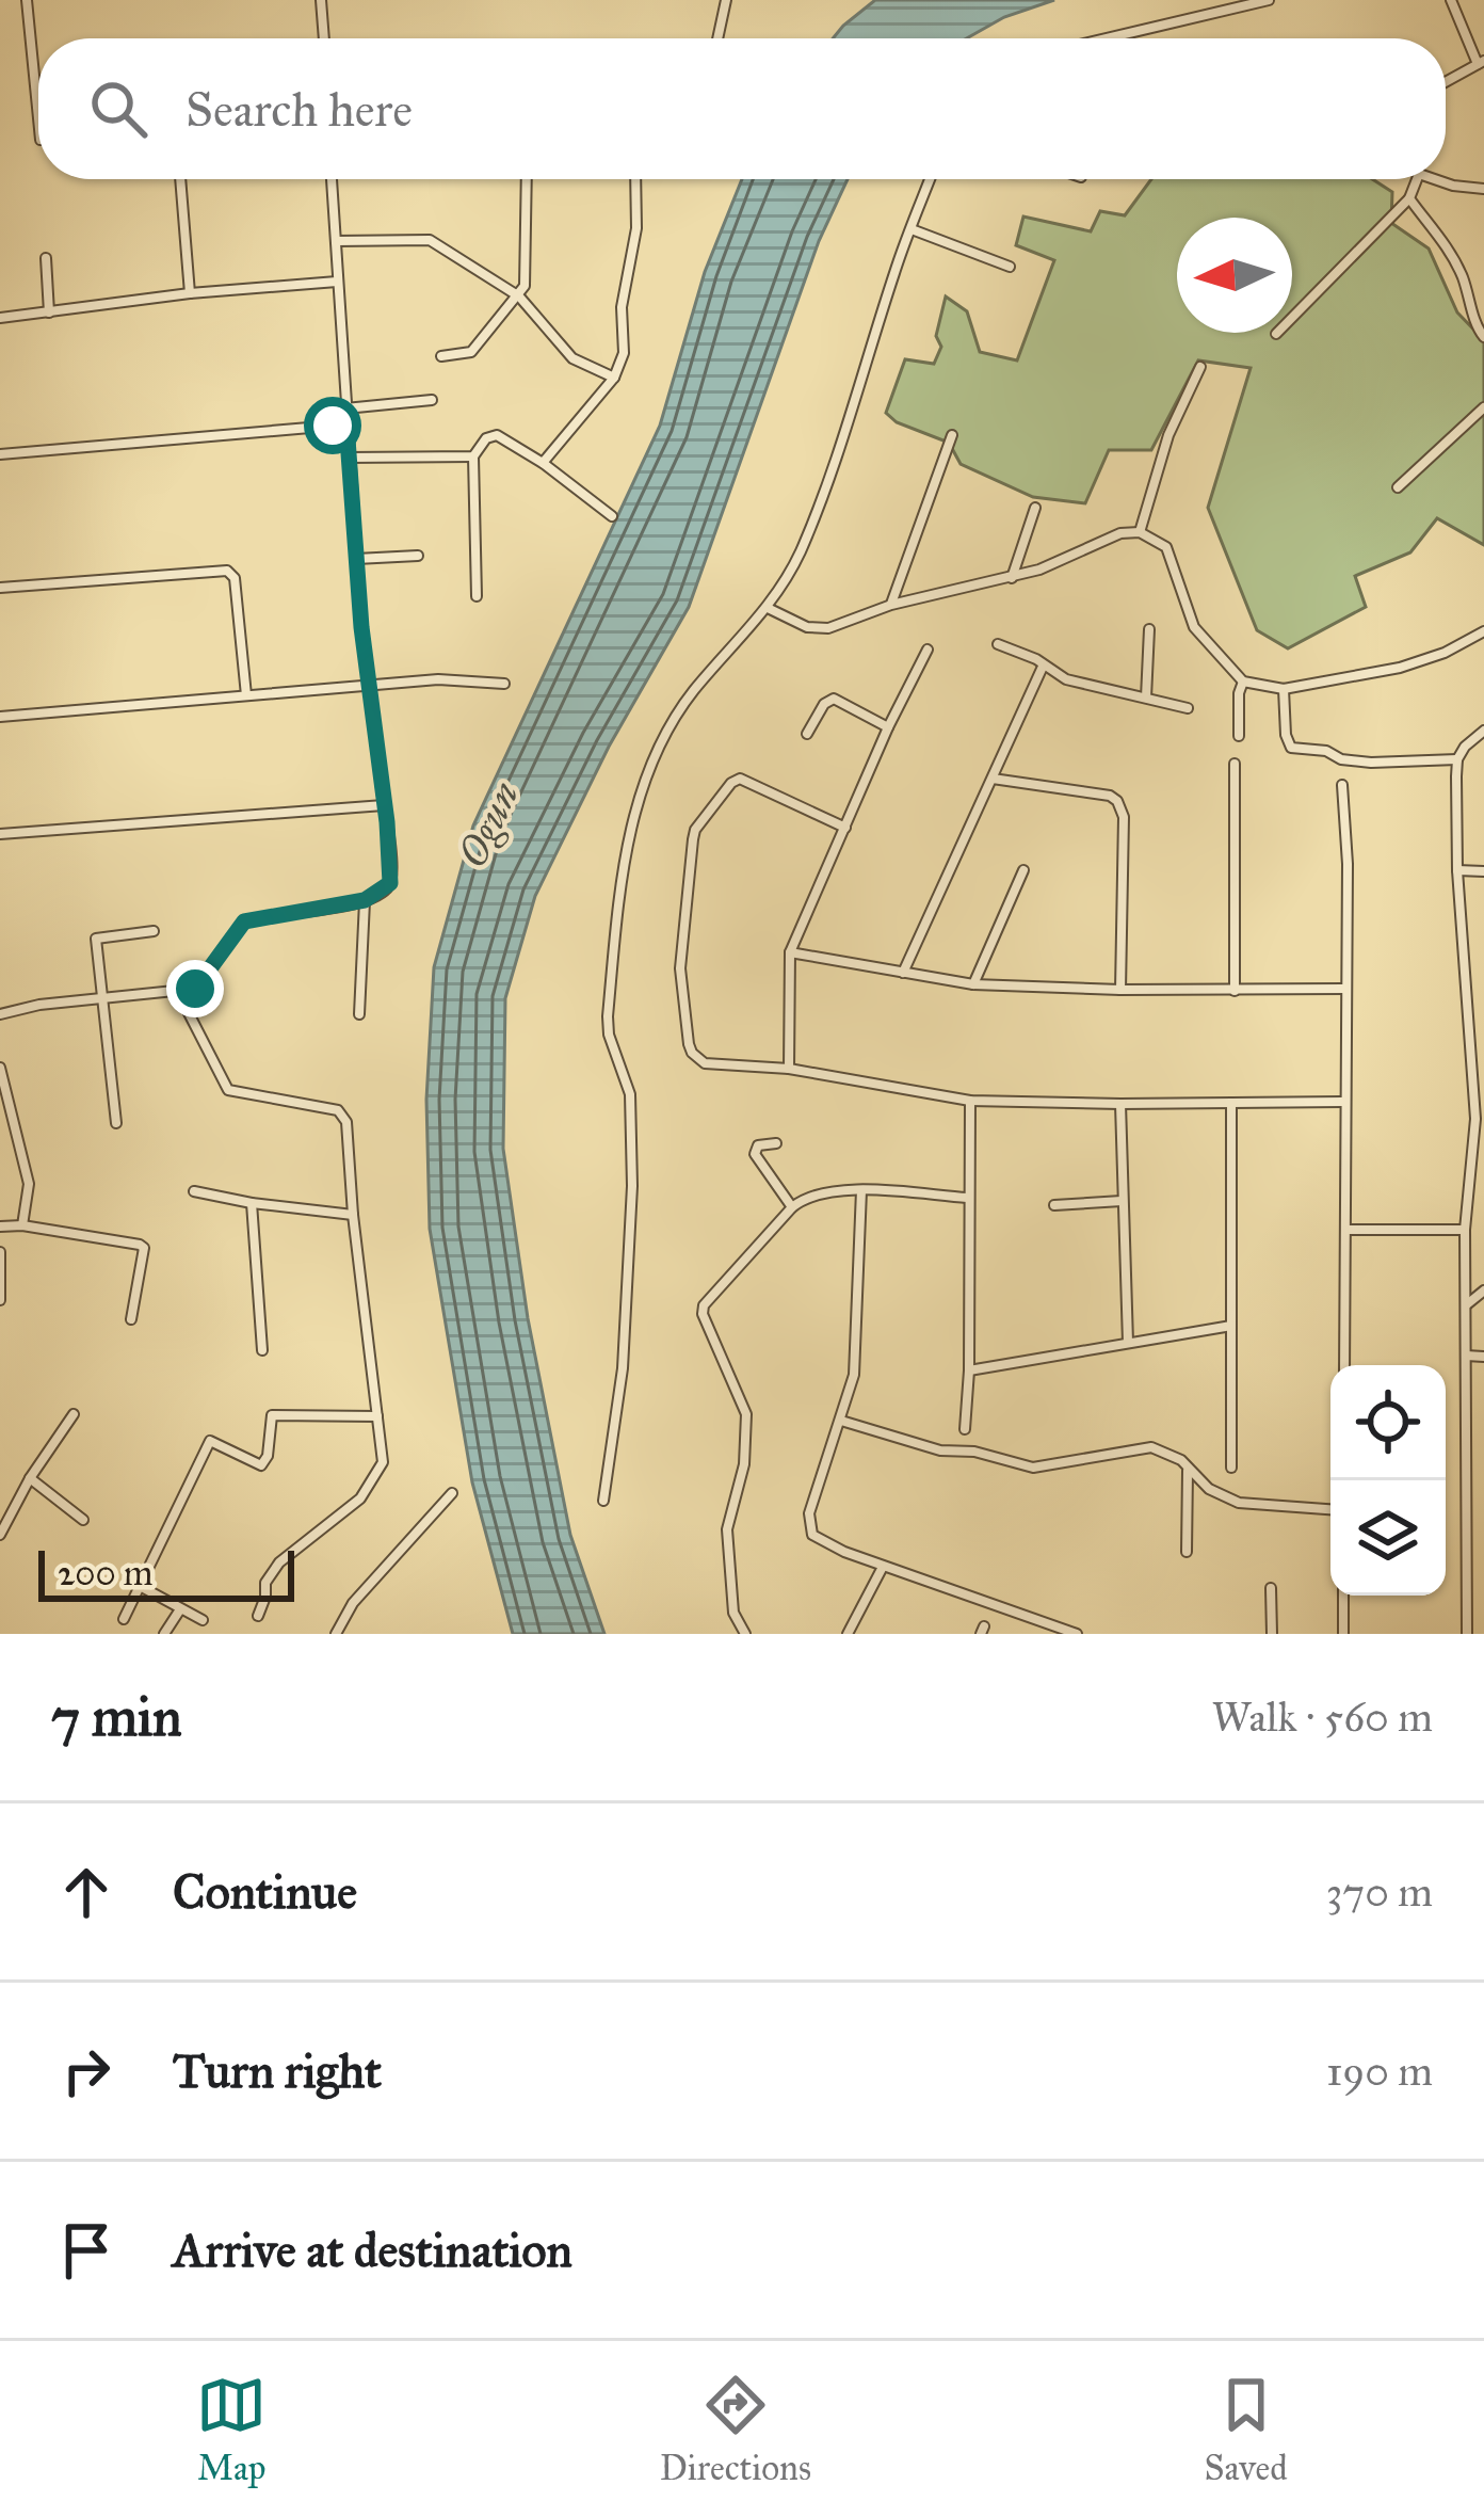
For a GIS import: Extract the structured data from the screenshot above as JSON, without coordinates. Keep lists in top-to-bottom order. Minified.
{"water":["Ogun"],"scale_bar":"200 m","north":"left","page":{"search":"Search here","scale":"200 m","heading":["7 min","Walk · 560 m"],"list":[["Continue","370 m"],["Turn right","190 m"],"Arrive at destination"],"nav":["Map","Directions","Saved"]}}
